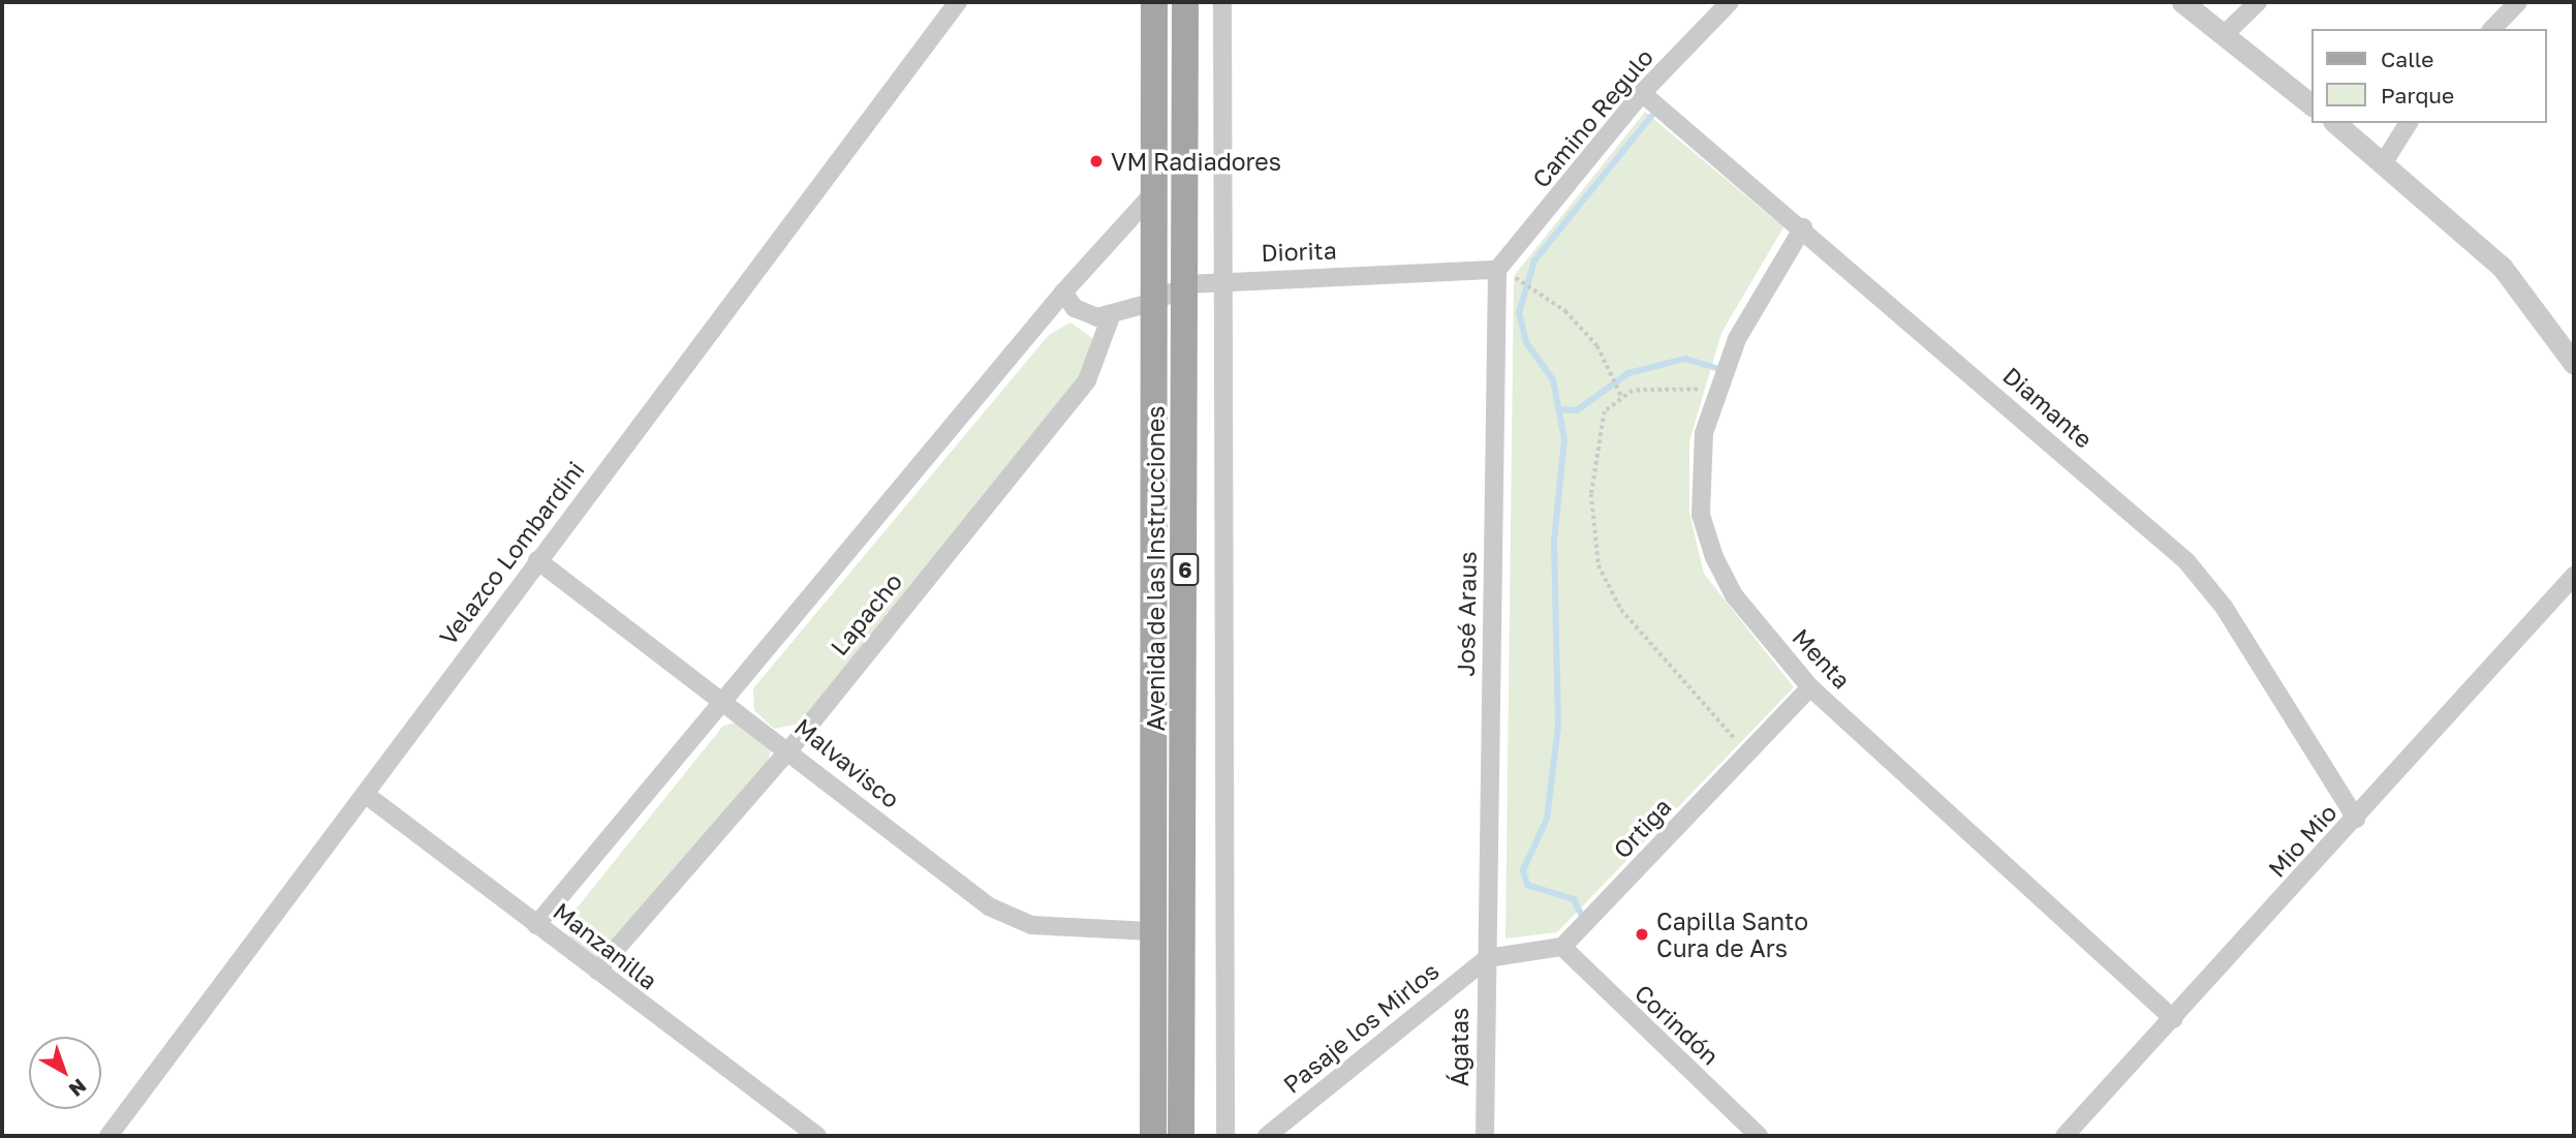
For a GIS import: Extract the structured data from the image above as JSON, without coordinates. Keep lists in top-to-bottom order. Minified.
{"streets":{"main road":["Avenida de las Instrucciones","6"],"street":["Camino Regulo","Diorita","Diamante","Velazco Lombardini","Lapacho","José Araus","Menta","Malvavisco","Ortiga","Mio Mio","Manzanilla","Corindón","Pasaje los Mirlos","Ágatas"]},"crossings":[["Camino Regulo","Diorita"],["Camino Regulo","Diamante"],["Camino Regulo","José Araus"],["Diorita","Avenida de las Instrucciones"],["Diorita","Lapacho"],["Diorita","José Araus"],["Diamante","Menta"],["Diamante","Mio Mio"],["Velazco Lombardini","Malvavisco"],["Velazco Lombardini","Manzanilla"],["Avenida de las Instrucciones","Malvavisco"],["Lapacho","Malvavisco"],["Lapacho","Manzanilla"],["José Araus","Pasaje los Mirlos"],["José Araus","Ágatas"],["Menta","Ortiga"],["Menta","Mio Mio"],["Ortiga","Corindón"],["Pasaje los Mirlos","Ágatas"]],"places":["VM Radiadores","Capilla Santo Cura de Ars"],"legend":["Calle","Parque"],"north":"bottom right"}
